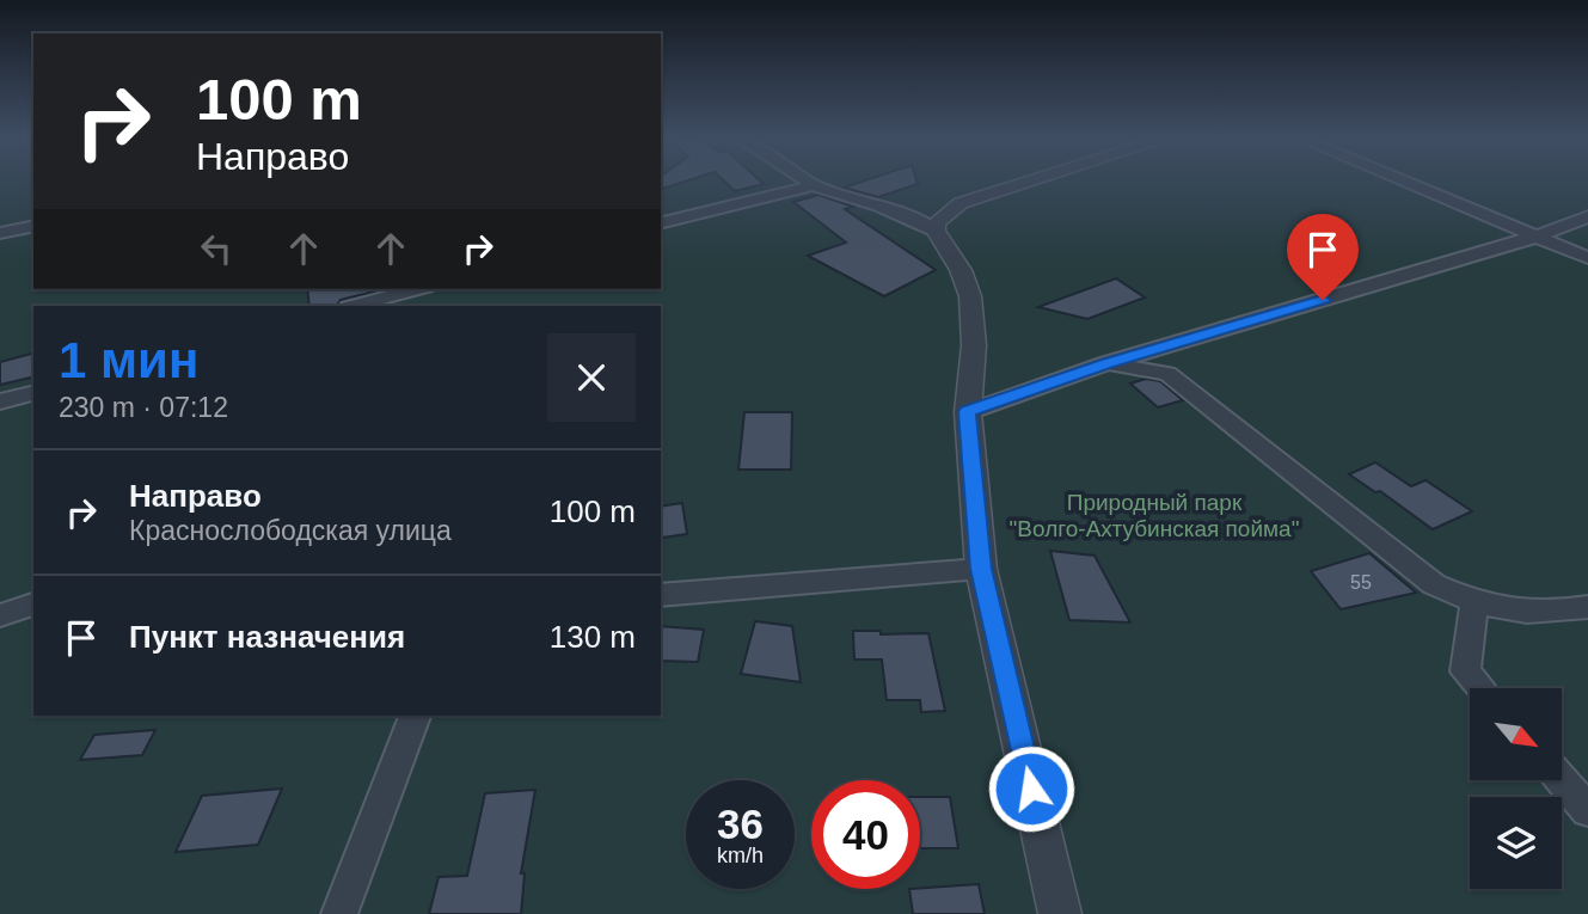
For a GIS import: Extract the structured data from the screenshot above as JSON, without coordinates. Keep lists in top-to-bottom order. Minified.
{"parks":["Природный парк \"Волго-Ахтубинская пойма\""],"house_numbers":["55"],"north":"bottom right","page":{"turn":["100 m","Направо"],"heading":["1 мин","230 m · 07:12"],"list":[{"name":"Направо","note":"Краснослободская улица","value":"100 m"},{"name":"Пункт назначения","value":"130 m"}],"speed":"36 km/h","limit":"40"}}
